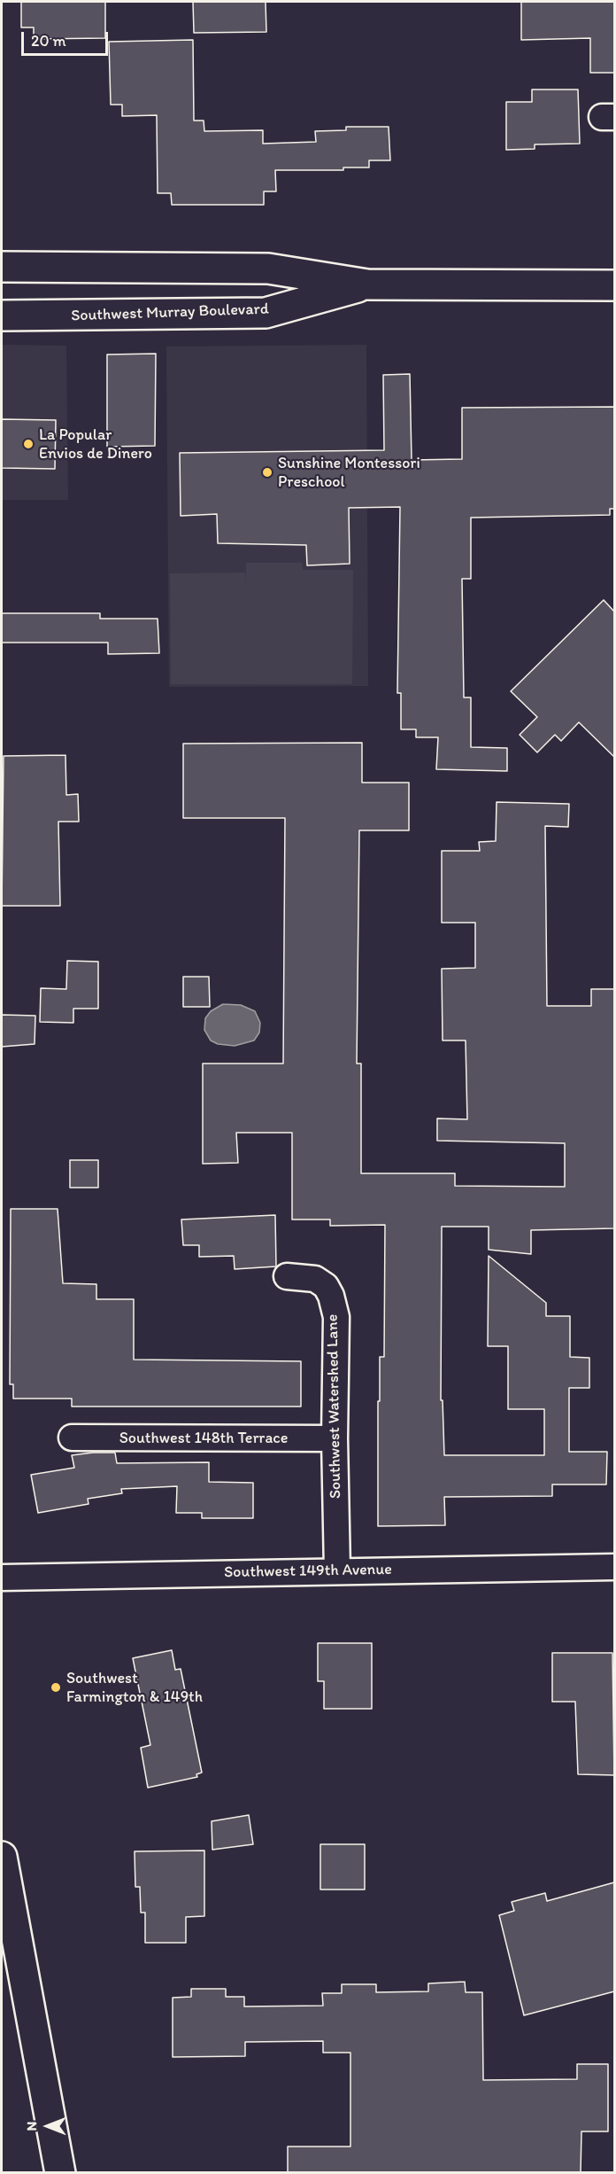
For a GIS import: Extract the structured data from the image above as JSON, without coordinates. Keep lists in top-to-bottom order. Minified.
{"streets":{"main road":["Southwest Murray Boulevard"],"street":["Southwest Watershed Lane","Southwest 148th Terrace","Southwest 149th Avenue"]},"crossings":[["Southwest Watershed Lane","Southwest 148th Terrace"],["Southwest Watershed Lane","Southwest 149th Avenue"]],"places":["La Popular Envios de Dinero","Sunshine Montessori Preschool","Southwest Farmington & 149th"],"scale_bar":"20 m","north":"left"}
